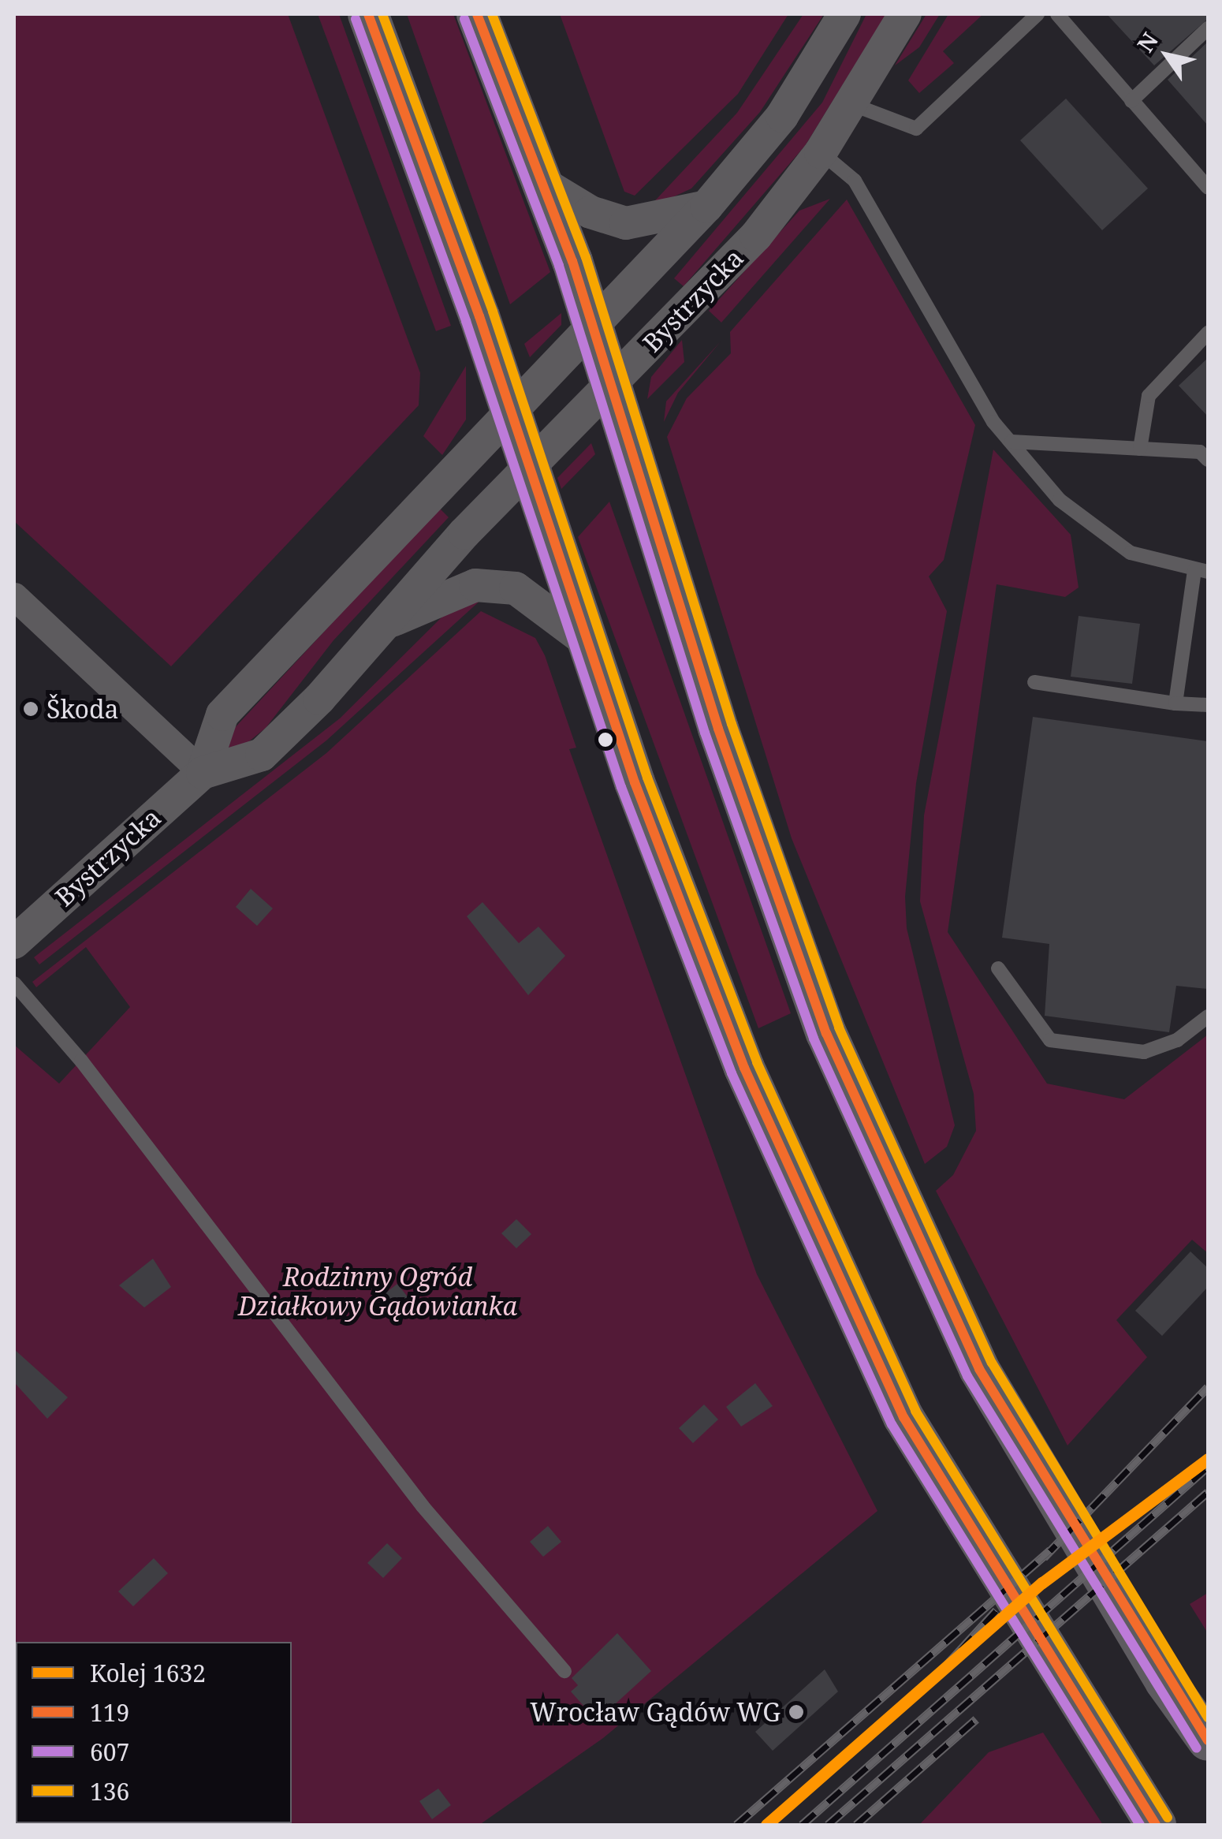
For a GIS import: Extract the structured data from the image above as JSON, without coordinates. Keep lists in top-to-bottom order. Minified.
{"streets":{"street":["Bystrzycka"]},"parks":["Rodzinny Ogród Działkowy Gądowianka"],"places":["Škoda","Wrocław Gądów WG"],"lines":["transit line 119","transit line 136","transit line 607","rail line 1632"],"legend":["Kolej 1632","119","607","136"],"north":"top left"}
